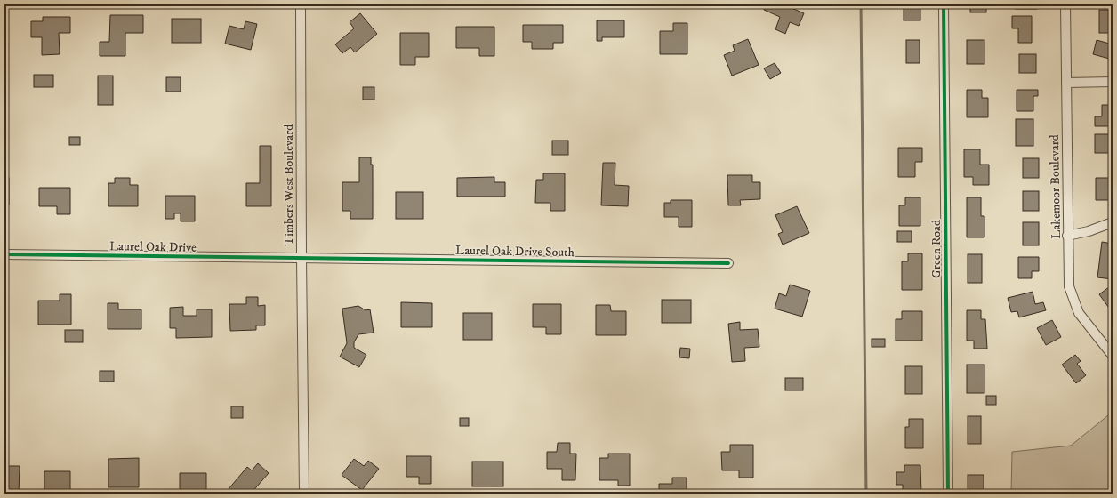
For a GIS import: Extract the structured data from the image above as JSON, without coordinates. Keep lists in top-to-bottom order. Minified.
{"streets":{"street":["Timbers West Boulevard","Lakemoor Boulevard","Laurel Oak Drive","Green Road","Laurel Oak Drive South"]},"crossings":[["Timbers West Boulevard","Laurel Oak Drive"],["Timbers West Boulevard","Laurel Oak Drive South"],["Laurel Oak Drive","Laurel Oak Drive South"]]}
